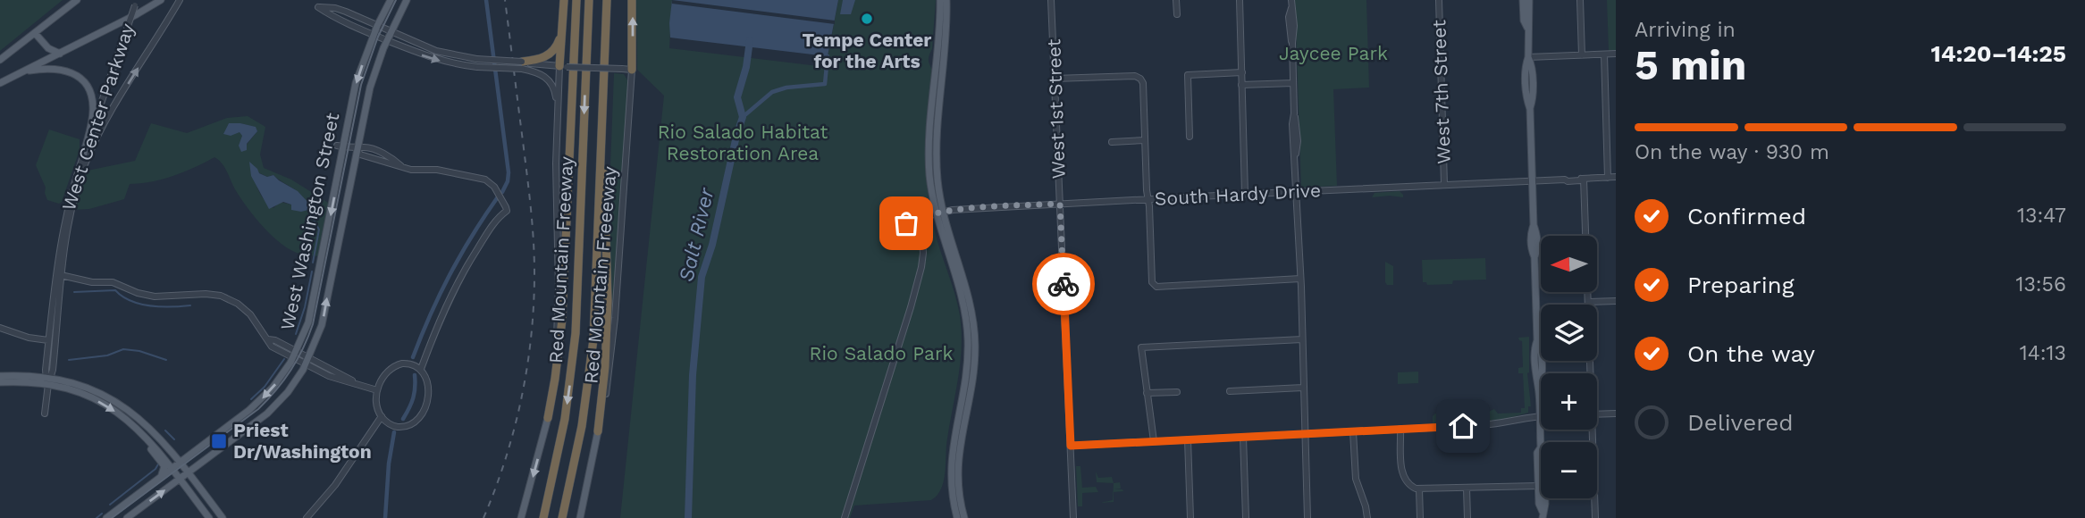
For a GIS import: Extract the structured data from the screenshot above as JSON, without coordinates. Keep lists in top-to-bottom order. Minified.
{"streets":{"highway":["Red Mountain Freeway"],"main road":["West Washington Street","Red Mountain Freeeway"],"street":["West 7th Street","West 1st Street","West Center Parkway","South Hardy Drive"]},"crossings":[["West 7th Street","South Hardy Drive"],["West 1st Street","South Hardy Drive"]],"water":["Salt River"],"parks":["Jaycee Park","Rio Salado Habitat Restoration Area","Rio Salado Park"],"places":{"other":["Tempe Center for the Arts"],"transit":["Priest Dr/Washington"]},"north":"left","page":{"heading":["5 min","Arriving in","14:20–14:25"],"bar":"On the way · 930 m","list":[["Confirmed","13:47"],["Preparing","13:56"],["On the way","14:13"],"Delivered"],"map_buttons":["+","−"]}}
